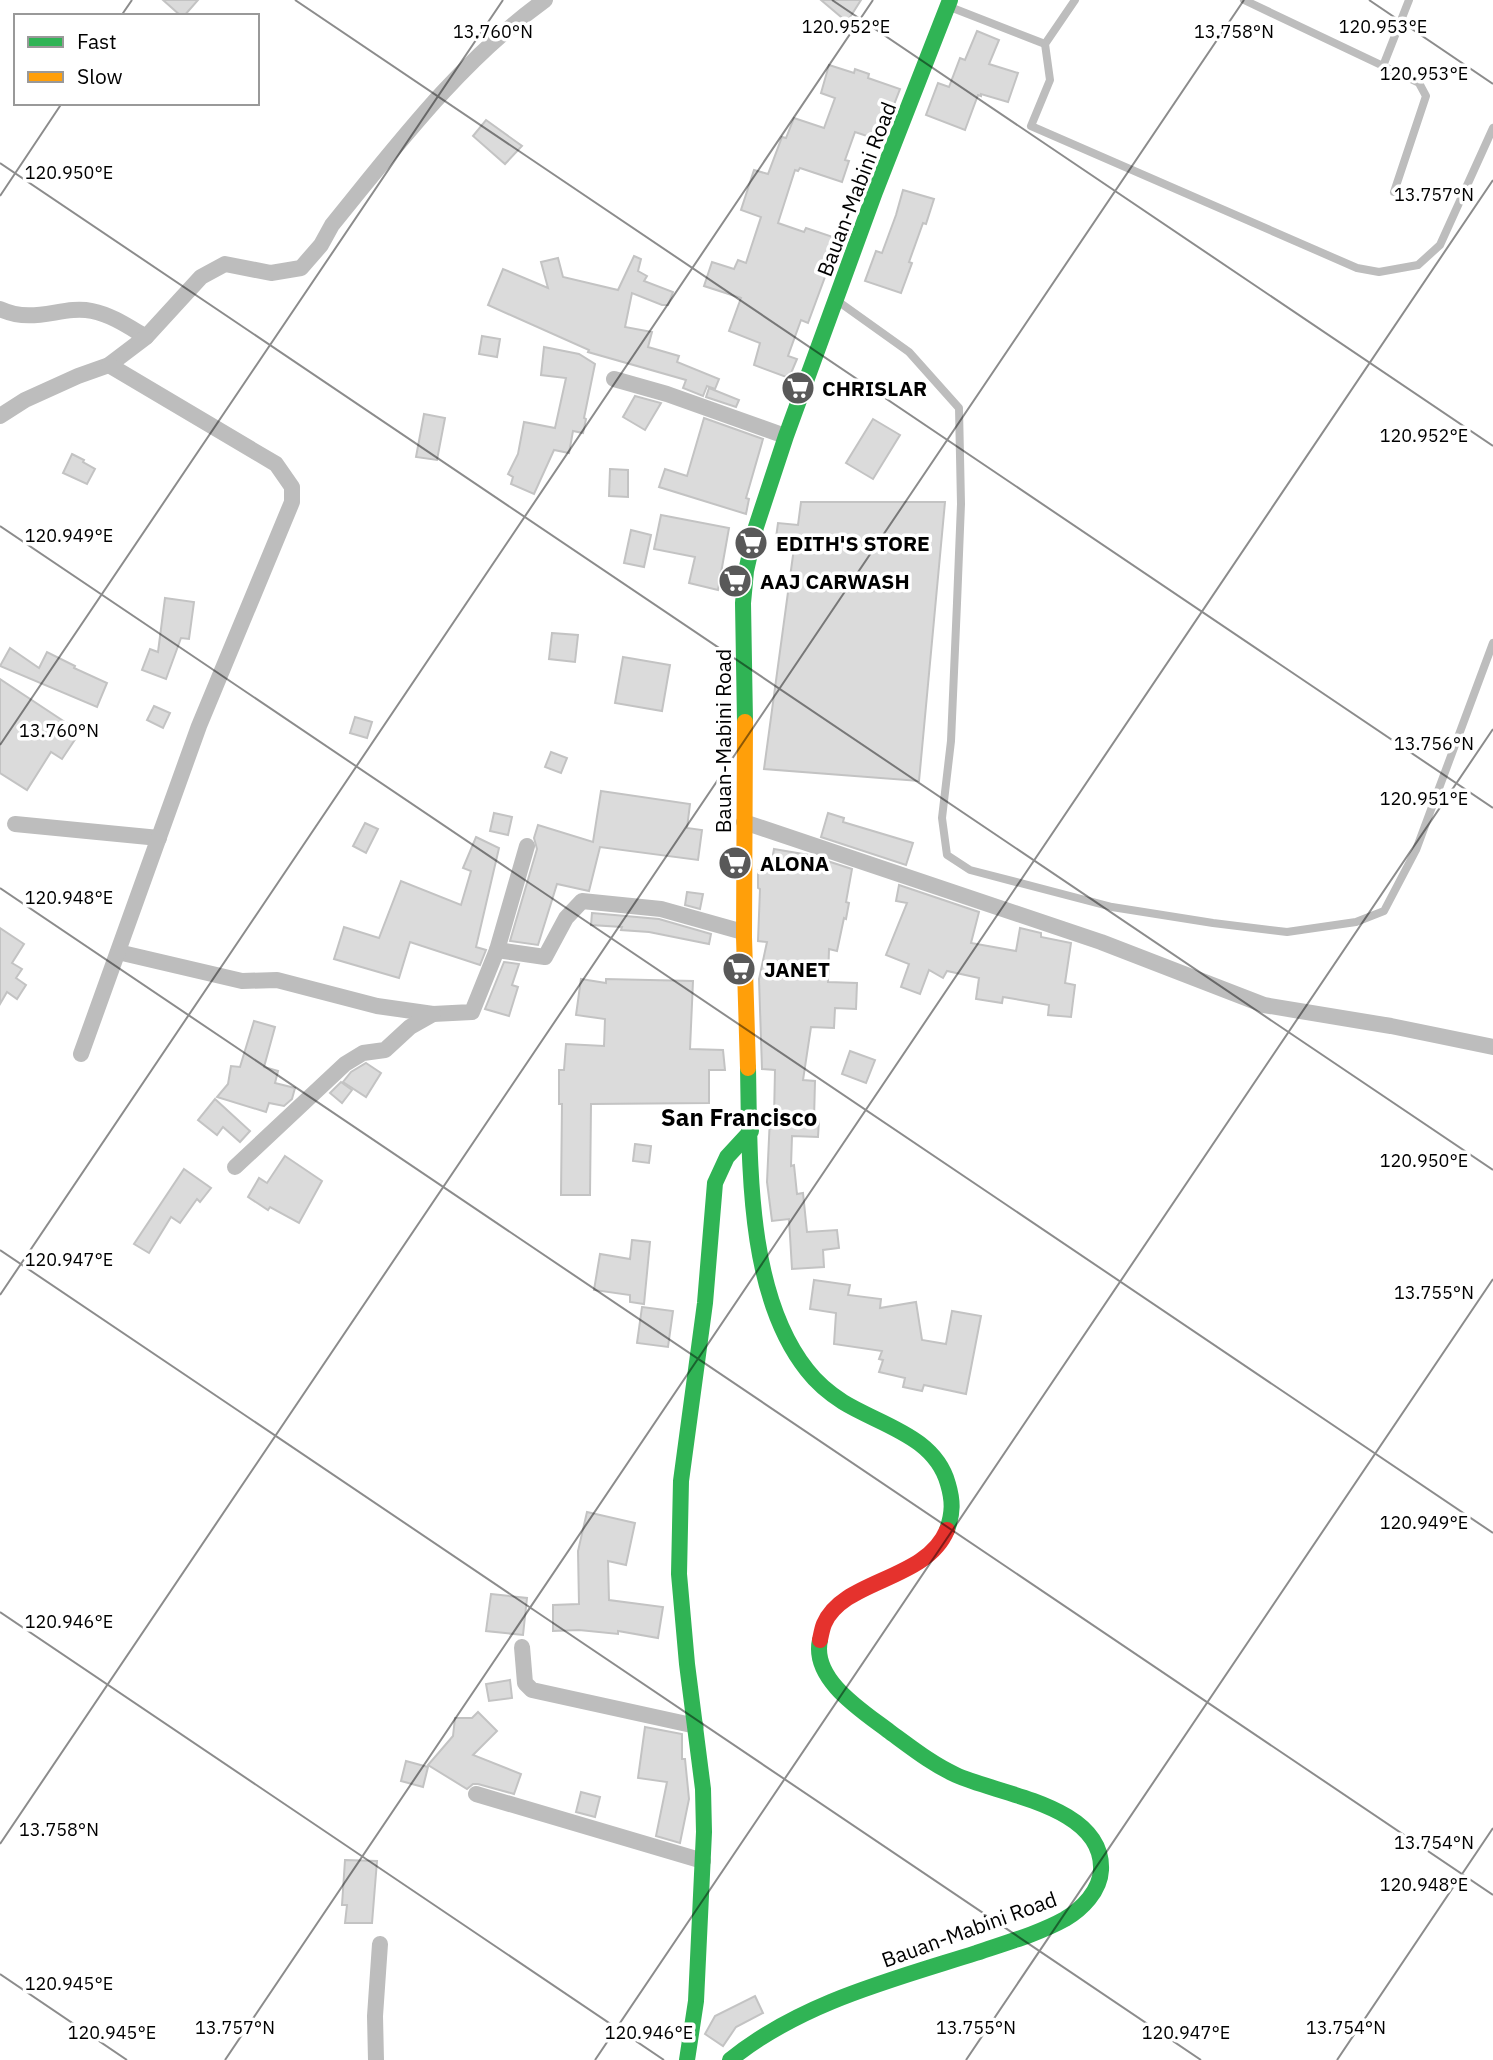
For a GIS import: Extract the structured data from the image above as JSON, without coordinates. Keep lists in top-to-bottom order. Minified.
{"streets":{"main road":["Bauan-Mabini Road"]},"districts":["San Francisco"],"places":{"supermarket":["CHRISLAR","EDITH'S STORE","AAJ CARWASH","ALONA","JANET"]},"legend":["Fast","Slow"],"coordinates":["120.952°E","120.953°E","13.760°N","13.758°N","120.950°E","13.757°N","120.949°E","13.756°N","120.951°E","120.948°E","120.947°E","13.755°N","120.946°E","13.754°N","120.945°E"]}
